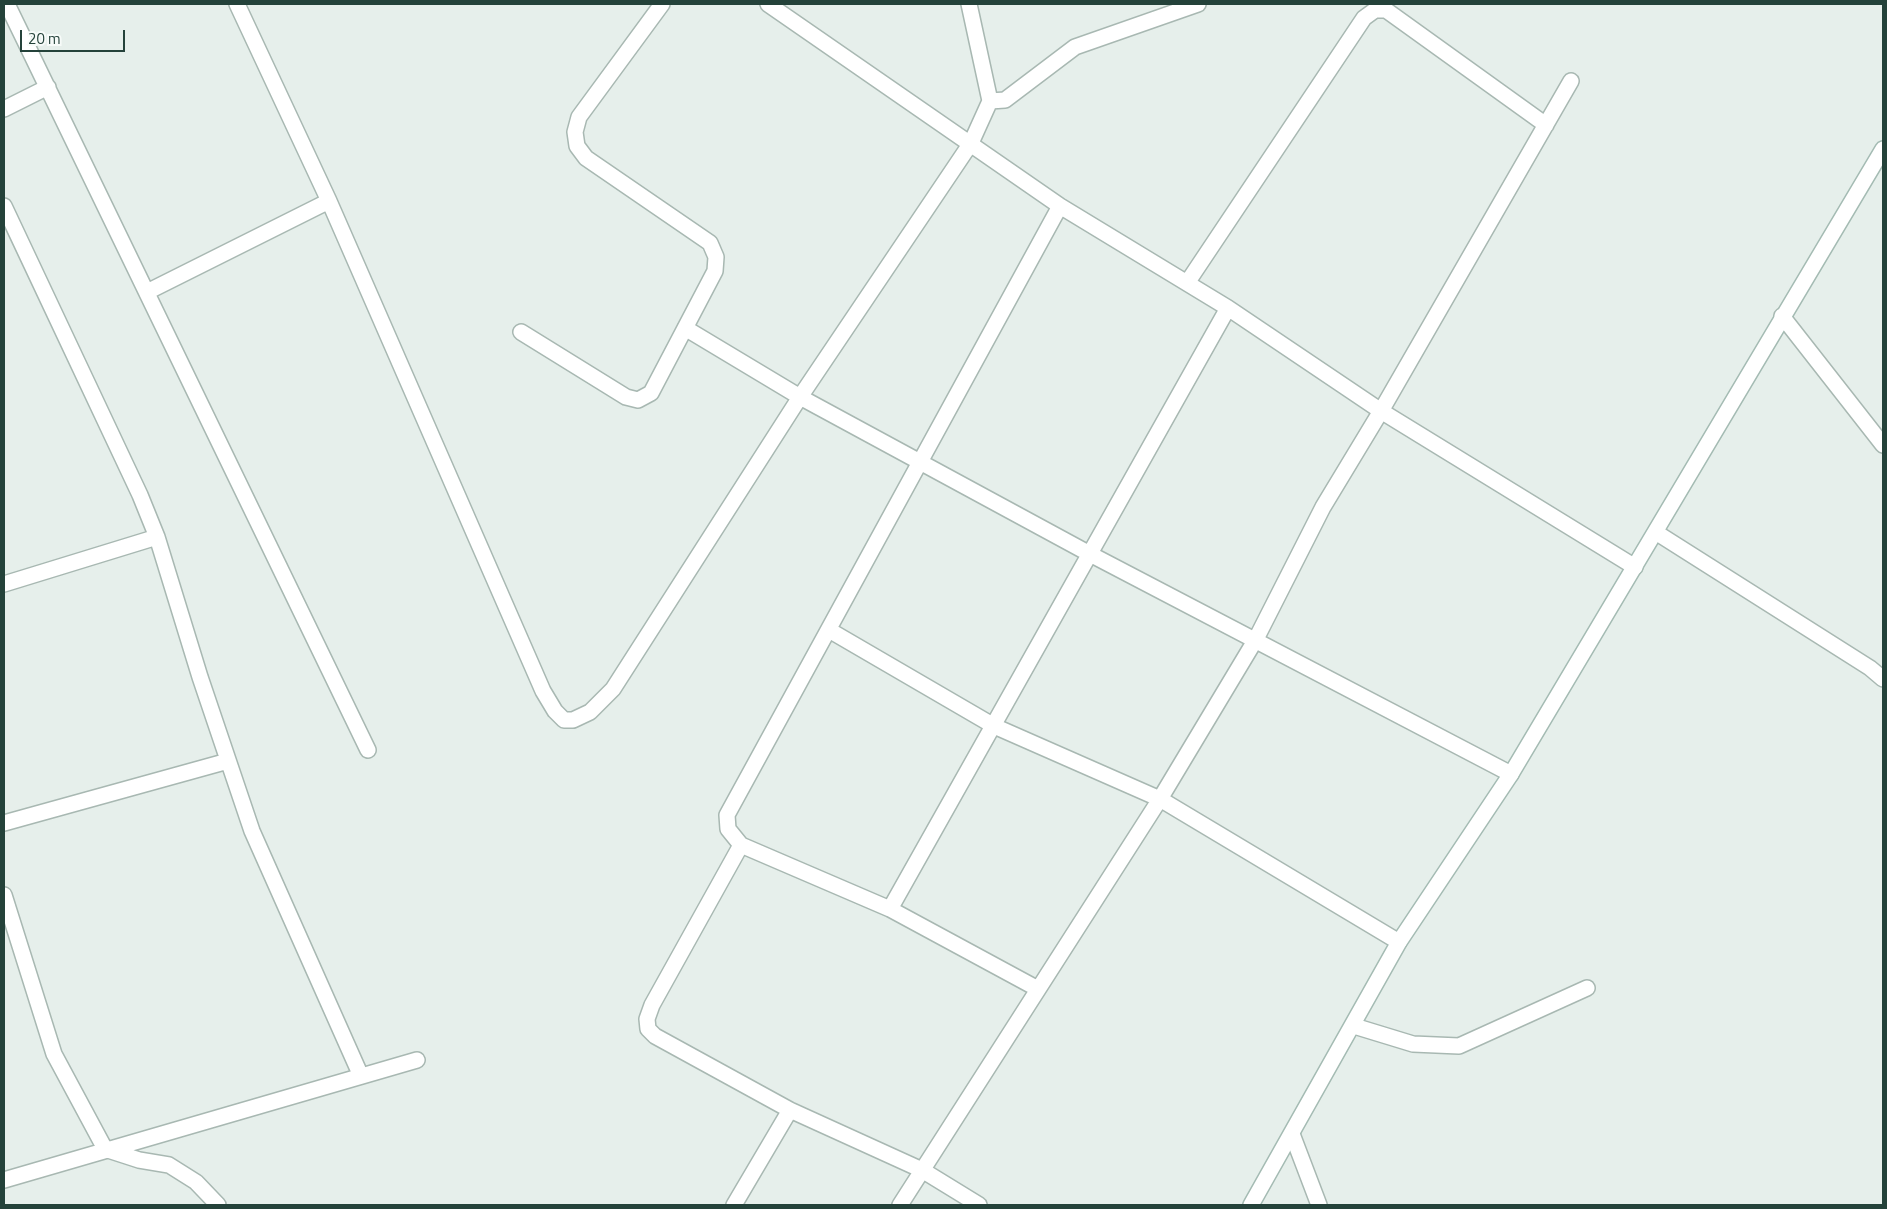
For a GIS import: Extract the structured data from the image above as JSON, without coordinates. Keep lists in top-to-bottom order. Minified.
{"scale_bar":"20 m"}
